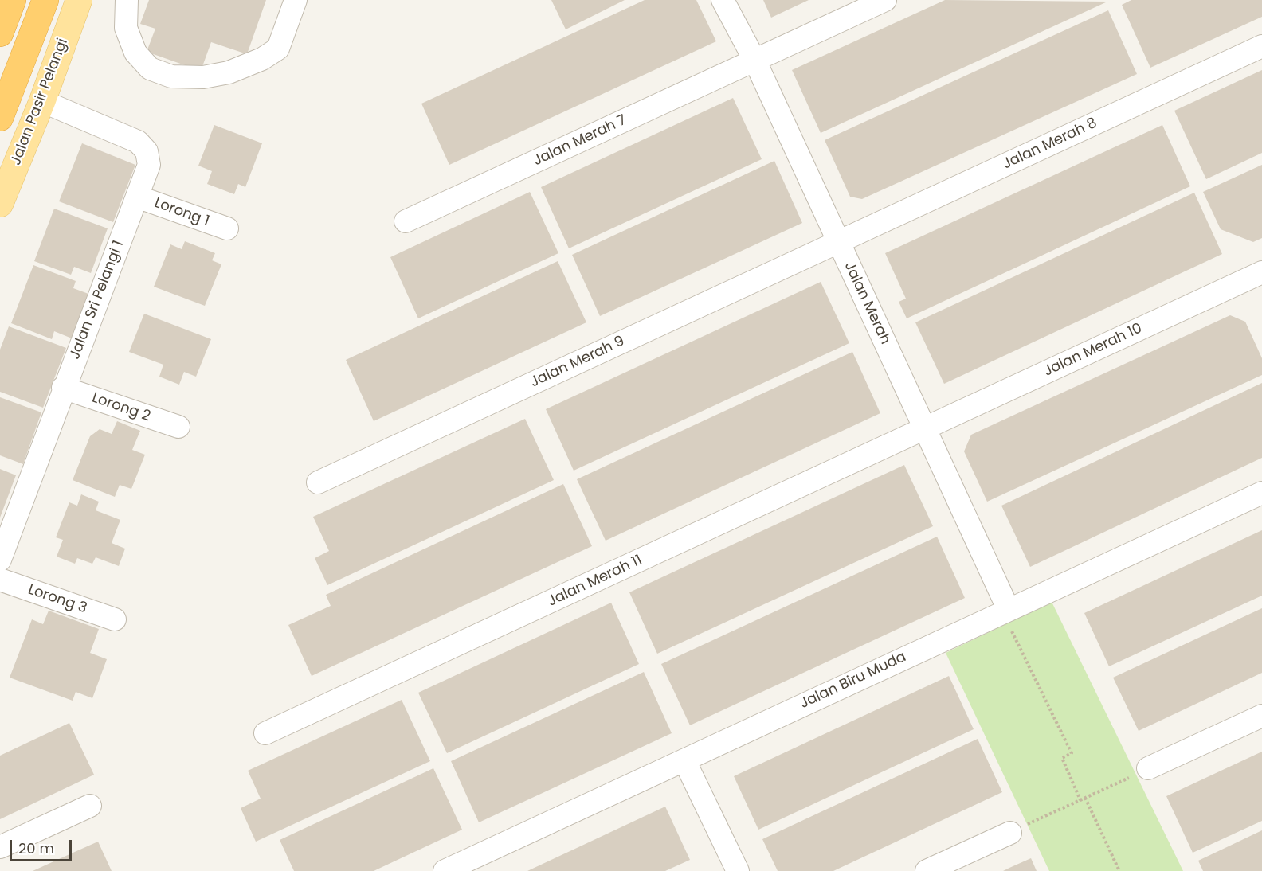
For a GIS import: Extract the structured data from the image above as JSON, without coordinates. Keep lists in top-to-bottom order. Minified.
{"streets":{"main road":["Jalan Pasir Pelangi"],"street":["Jalan Merah 7","Jalan Merah 8","Lorong 1","Jalan Sri Pelangi 1","Jalan Merah","Jalan Merah 10","Jalan Merah 9","Lorong 2","Jalan Merah 11","Lorong 3","Jalan Biru Muda"]},"crossings":[["Jalan Pasir Pelangi","Jalan Sri Pelangi 1"],["Jalan Merah 7","Jalan Merah"],["Jalan Merah 8","Jalan Merah"],["Jalan Merah 8","Jalan Merah 9"],["Lorong 1","Jalan Sri Pelangi 1"],["Jalan Sri Pelangi 1","Lorong 2"],["Jalan Merah","Jalan Merah 10"],["Jalan Merah","Jalan Merah 9"],["Jalan Merah","Jalan Merah 11"],["Jalan Merah","Jalan Biru Muda"],["Jalan Merah 10","Jalan Merah 11"]],"scale_bar":"20 m"}
